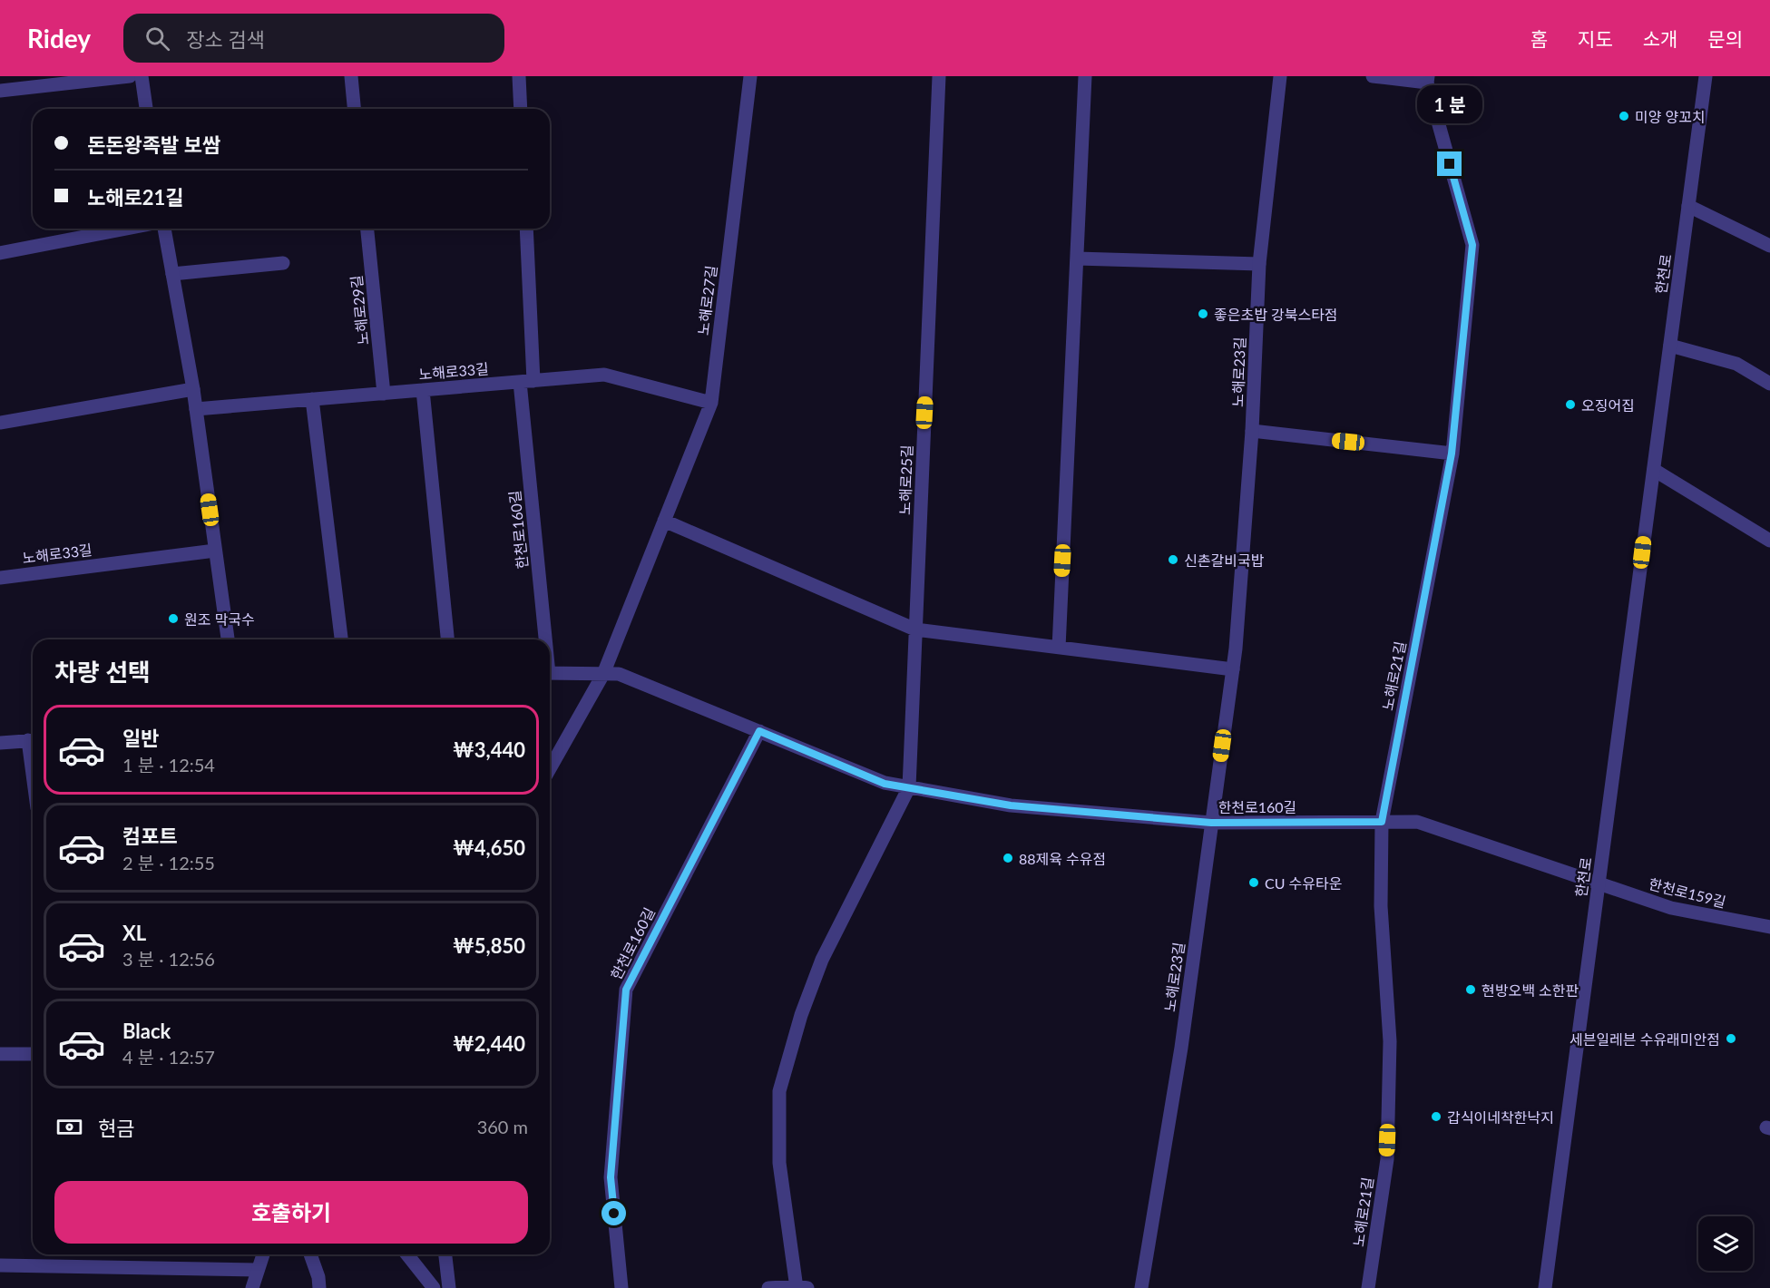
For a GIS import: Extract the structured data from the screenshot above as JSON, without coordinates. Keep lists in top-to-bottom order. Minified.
{"streets":{"street":["한천로","노해로27길","노해로29길","노해로33길","노해로23길","노해로25길","한천로160길","노해로21길","한천로159길"]},"crossings":[["한천로","한천로160길"],["한천로","한천로159길"],["노해로27길","노해로33길"],["노해로27길","한천로160길"],["노해로29길","노해로33길"],["노해로33길","한천로160길"],["노해로23길","한천로160길"],["노해로25길","한천로160길"],["한천로160길","노해로21길"],["한천로160길","한천로159길"]],"places":["미양 양꼬치","좋은초밥 강북스타점","오징어집","신촌갈비국밥","원조 막국수","88제육 수유점","CU 수유타운","현방오백 소한판","세븐일레븐 수유래미안점","갑식이네착한낙지"],"page":{"header":"Ridey","search":"장소 검색","nav":["홈","지도","소개","문의"],"bubble":"1 분","banner":["돈돈왕족발 보쌈","노해로21길"],"heading":"차량 선택","list":[{"name":"일반","note":"1 분 · 12:54","value":"₩3,440"},{"name":"컴포트","note":"2 분 · 12:55","value":"₩4,650"},{"name":"XL","note":"3 분 · 12:56","value":"₩5,850"},{"name":"Black","note":"4 분 · 12:57","value":"₩2,440"}],"pay":["현금","360 m"],"buttons":"호출하기"}}
